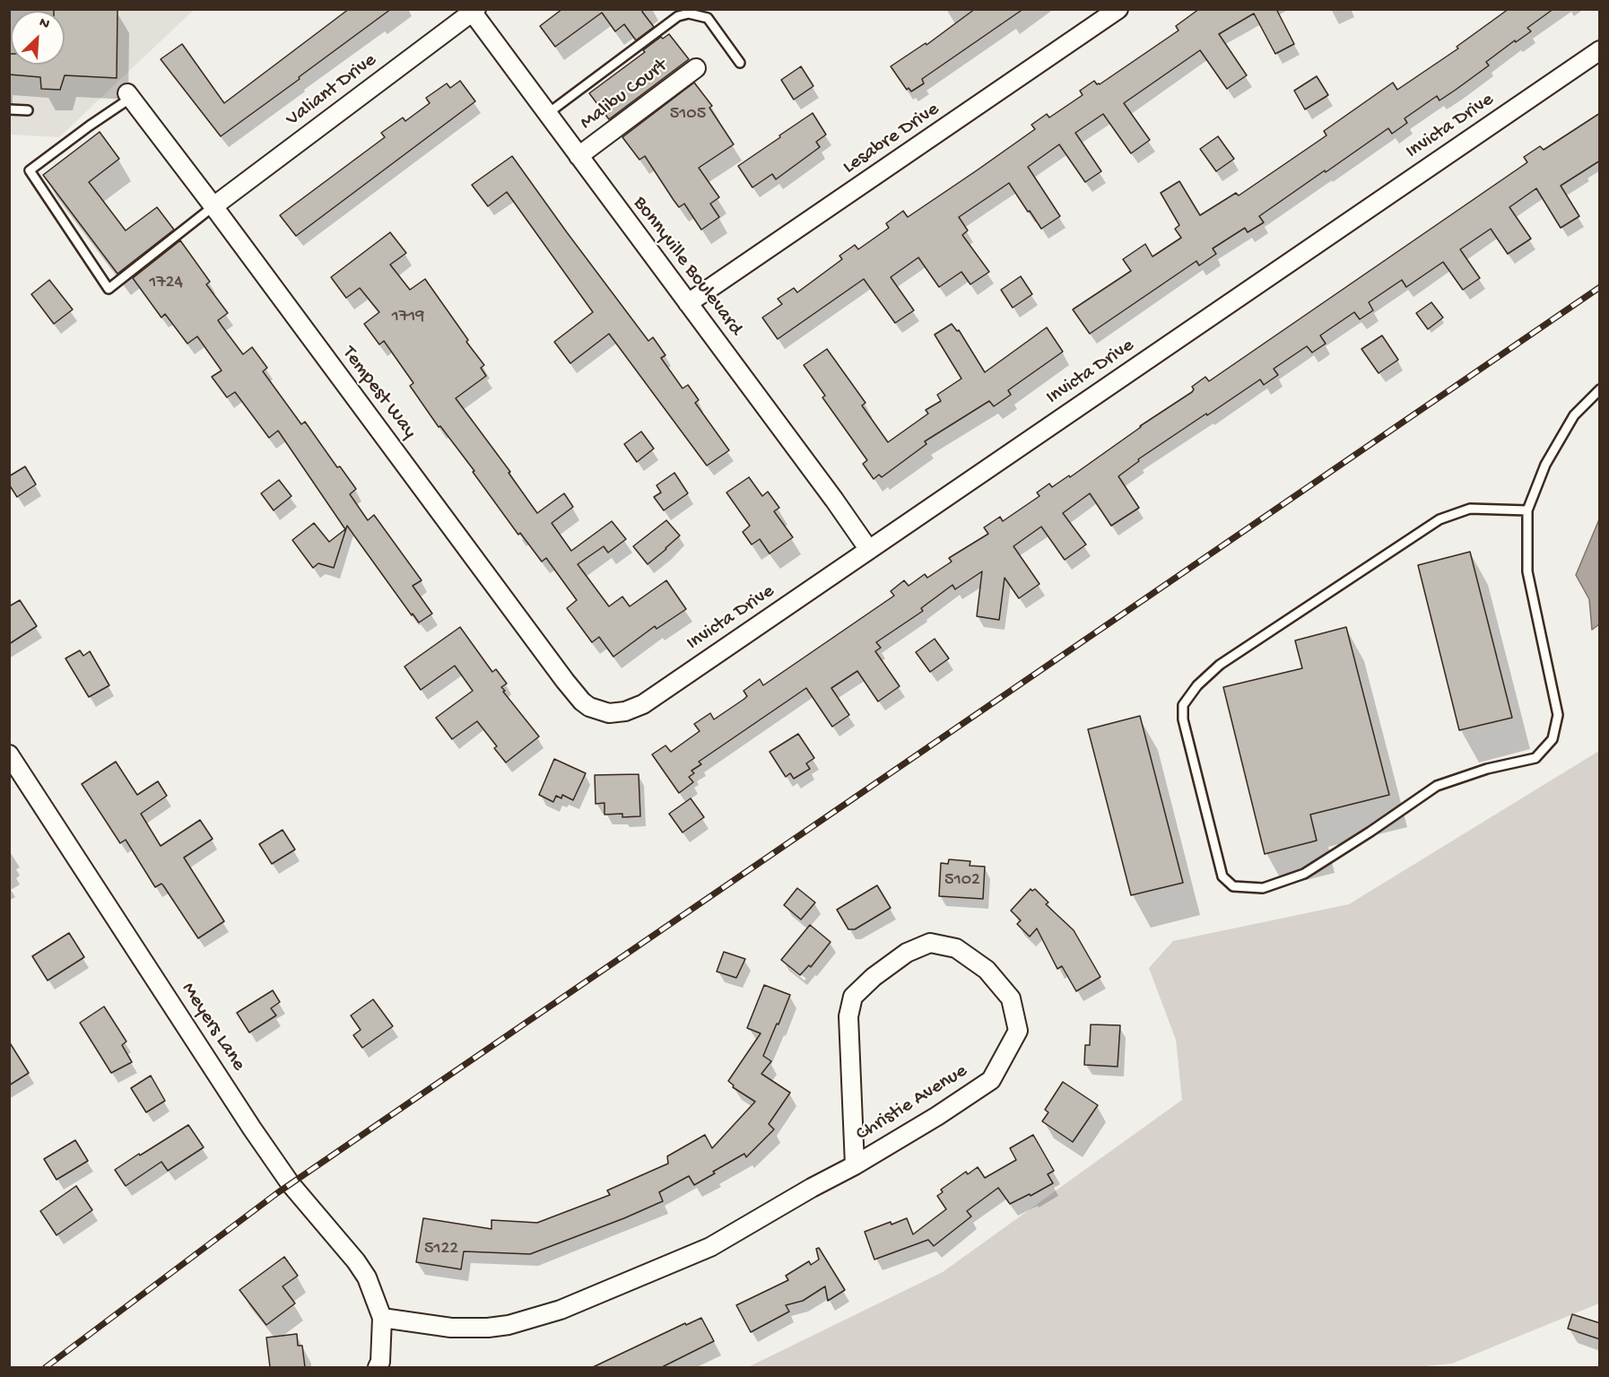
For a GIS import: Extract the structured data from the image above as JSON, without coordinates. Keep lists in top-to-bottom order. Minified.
{"streets":{"street":["Valiant Drive","Malibu Court","Invicta Drive","Lesabre Drive","Bonnyville Boulevard","Tempest Way","Meyers Lane","Christie Avenue"]},"crossings":[["Valiant Drive","Bonnyville Boulevard"],["Valiant Drive","Tempest Way"],["Malibu Court","Bonnyville Boulevard"],["Invicta Drive","Bonnyville Boulevard"],["Invicta Drive","Tempest Way"],["Lesabre Drive","Bonnyville Boulevard"],["Meyers Lane","Christie Avenue"]],"house_numbers":["5105","1724","1719","5102","5122"],"north":"top right"}
